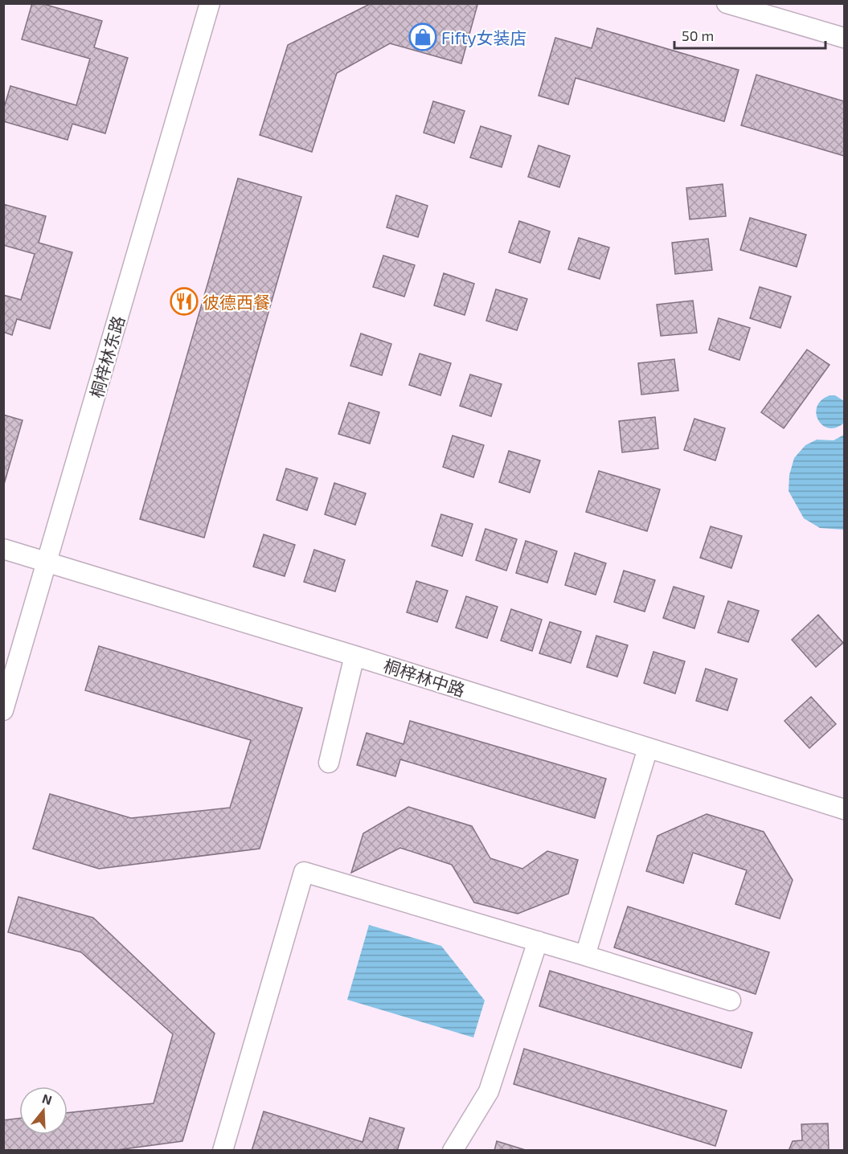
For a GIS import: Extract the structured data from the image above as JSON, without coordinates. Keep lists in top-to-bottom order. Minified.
{"streets":{"street":["桐梓林东路","桐梓林中路"]},"crossings":[["桐梓林东路","桐梓林中路"]],"places":{"shop":["Fifty女装店"],"restaurant":["彼德西餐"]},"scale_bar":"50 m","north":"top"}
